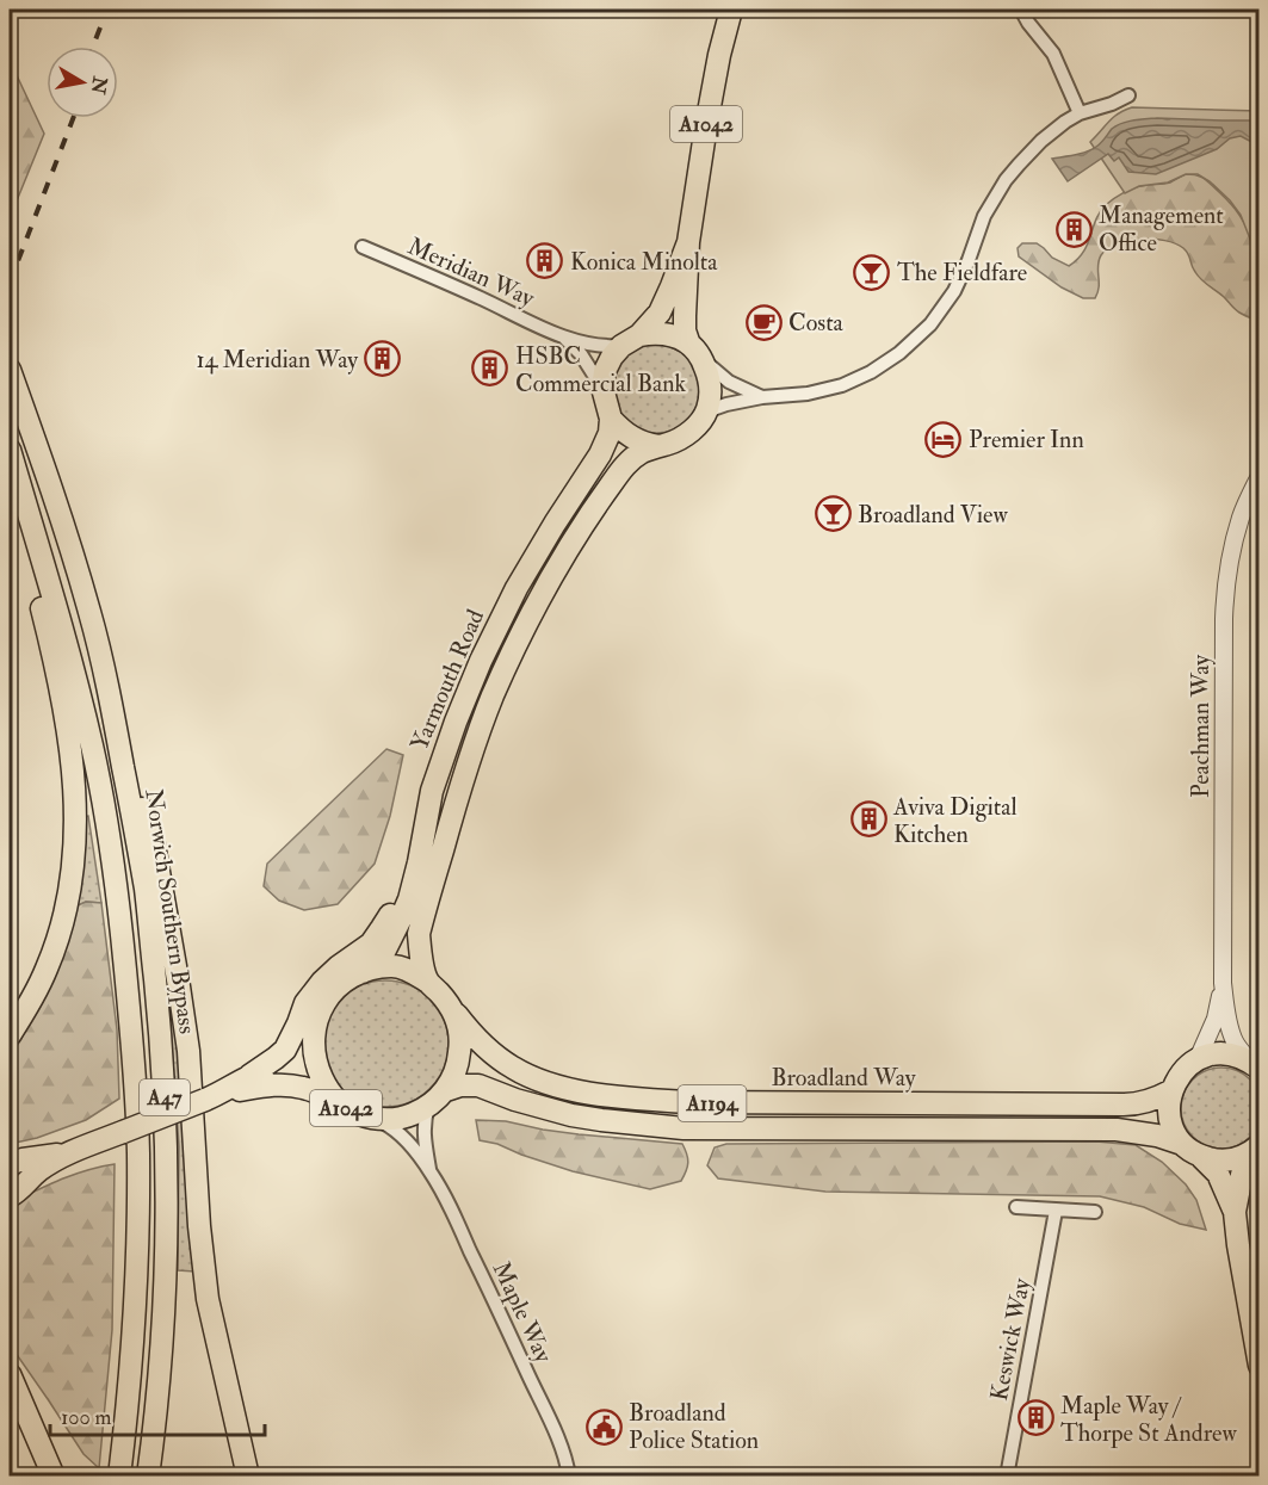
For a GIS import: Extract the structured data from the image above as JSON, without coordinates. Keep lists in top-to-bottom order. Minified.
{"streets":{"highway":["A1042","Yarmouth Road","Norwich Southern Bypass","Broadland Way","A47","A1194"],"street":["Meridian Way","Peachman Way","Maple Way","Keswick Way"]},"crossings":[["A1042","Meridian Way"],["A1042","Yarmouth Road"],["Meridian Way","Yarmouth Road"],["Yarmouth Road","Broadland Way"],["Yarmouth Road","A1194"],["Yarmouth Road","Maple Way"],["Norwich Southern Bypass","A47"],["Broadland Way","A1194"],["Broadland Way","Maple Way"],["A1194","Maple Way"]],"places":{"building":["Management Office","Konica Minolta","14 Meridian Way","HSBC Commercial Bank","Aviva Digital Kitchen","Maple Way / Thorpe St Andrew"],"bar":["The Fieldfare","Broadland View"],"cafe":["Costa"],"hotel":["Premier Inn"],"public building":["Broadland Police Station"]},"scale_bar":"100 m","north":"right"}
